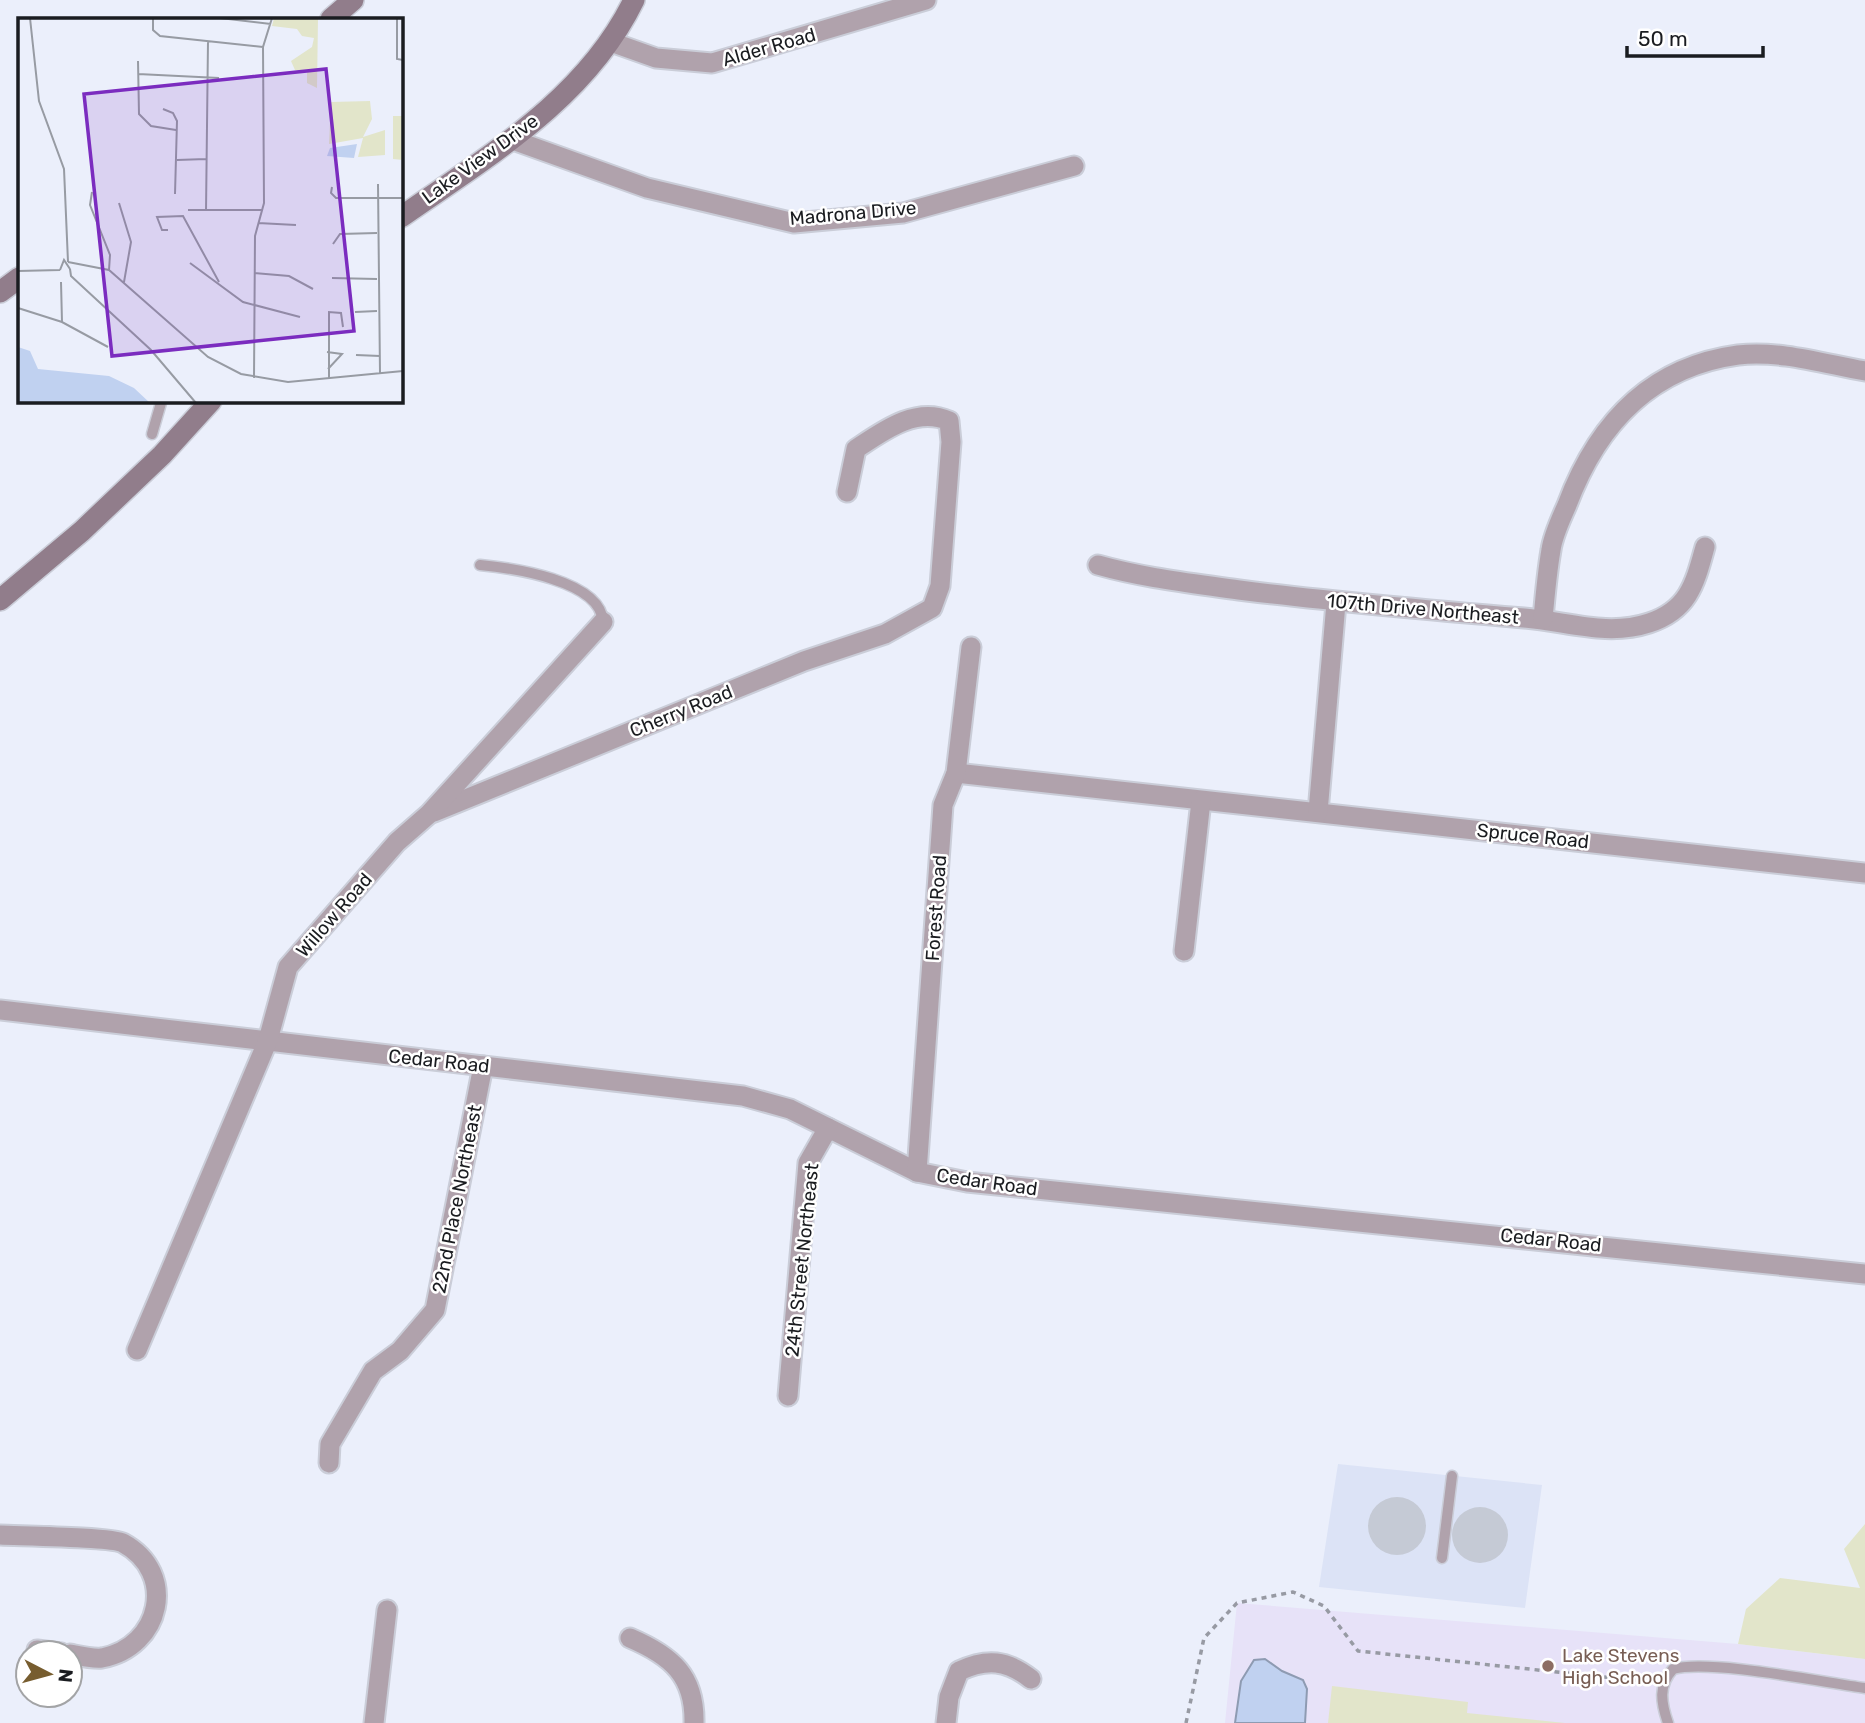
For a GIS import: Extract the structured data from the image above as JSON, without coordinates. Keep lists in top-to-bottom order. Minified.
{"streets":{"street":["Alder Road","Lake View Drive","Madrona Drive","107th Drive Northeast","Cherry Road","Spruce Road","Forest Road","Willow Road","Cedar Road","22nd Place Northeast","24th Street Northeast"]},"crossings":[["Alder Road","Lake View Drive"],["Lake View Drive","Madrona Drive"],["Cherry Road","Willow Road"],["Spruce Road","Forest Road"],["Forest Road","Cedar Road"],["Willow Road","Cedar Road"],["Cedar Road","22nd Place Northeast"],["Cedar Road","24th Street Northeast"]],"places":["Lake Stevens High School"],"scale_bar":"50 m","north":"right"}
